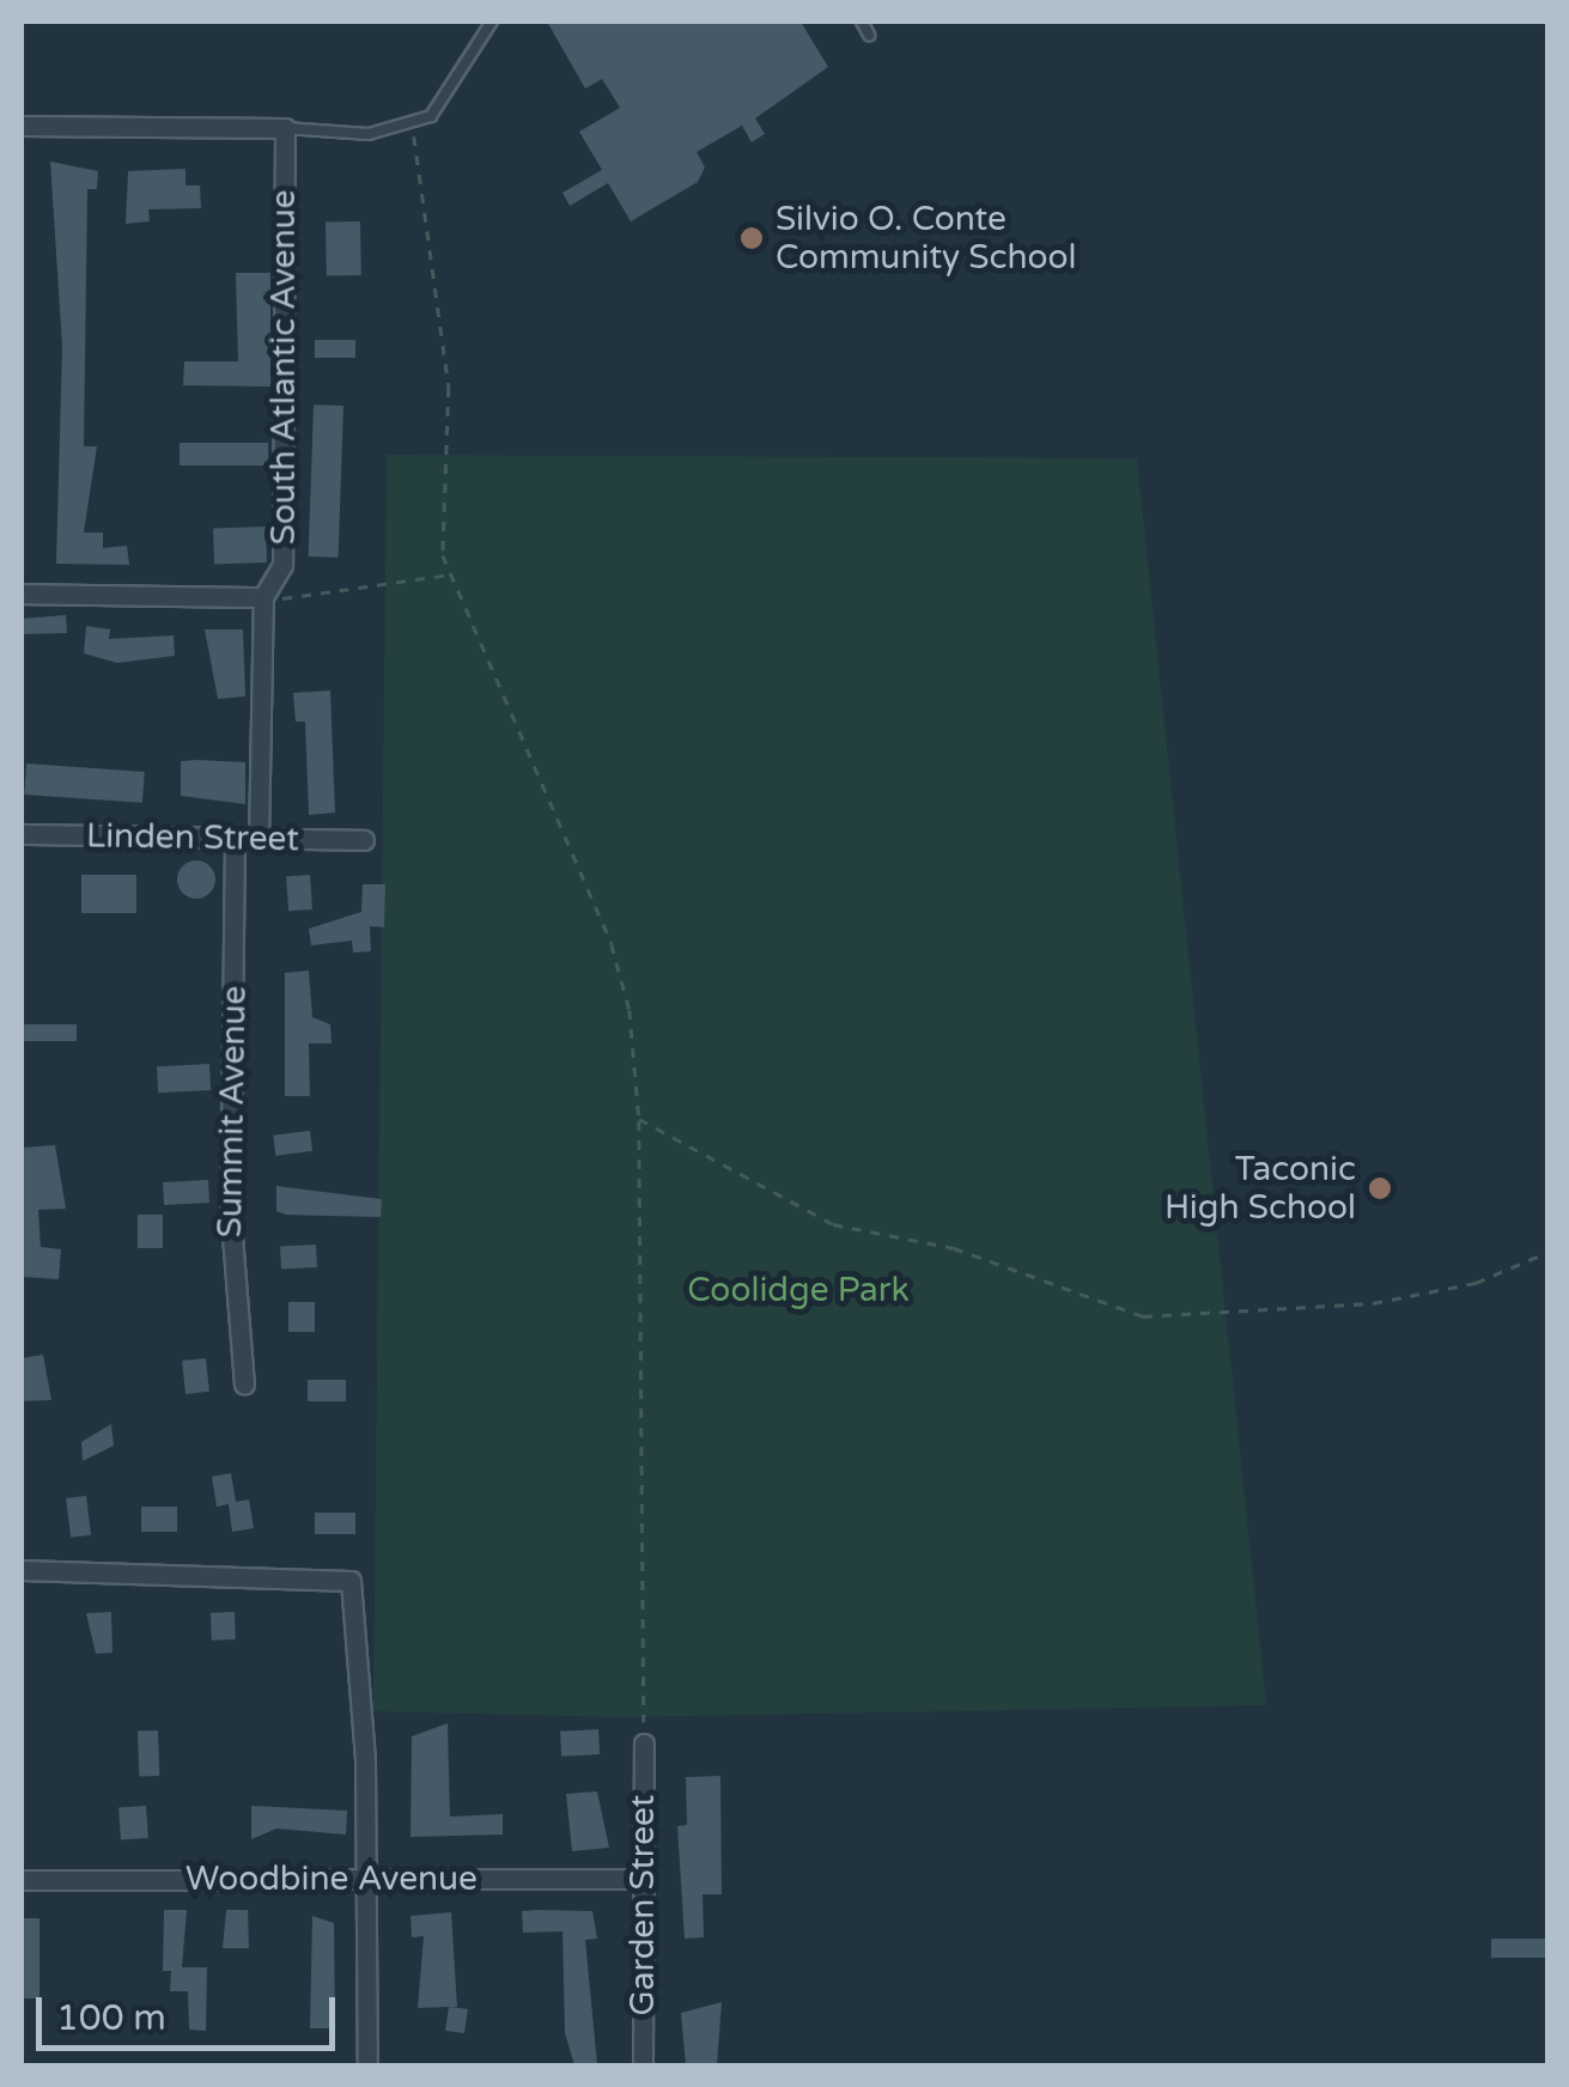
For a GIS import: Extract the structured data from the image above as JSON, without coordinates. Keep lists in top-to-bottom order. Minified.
{"streets":{"street":["South Atlantic Avenue","Linden Street","Summit Avenue","Woodbine Avenue","Garden Street"]},"crossings":[["South Atlantic Avenue","Linden Street"],["Linden Street","Summit Avenue"],["Woodbine Avenue","Garden Street"]],"parks":["Coolidge Park"],"places":["Silvio O. Conte Community School","Taconic High School"],"scale_bar":"100 m"}
